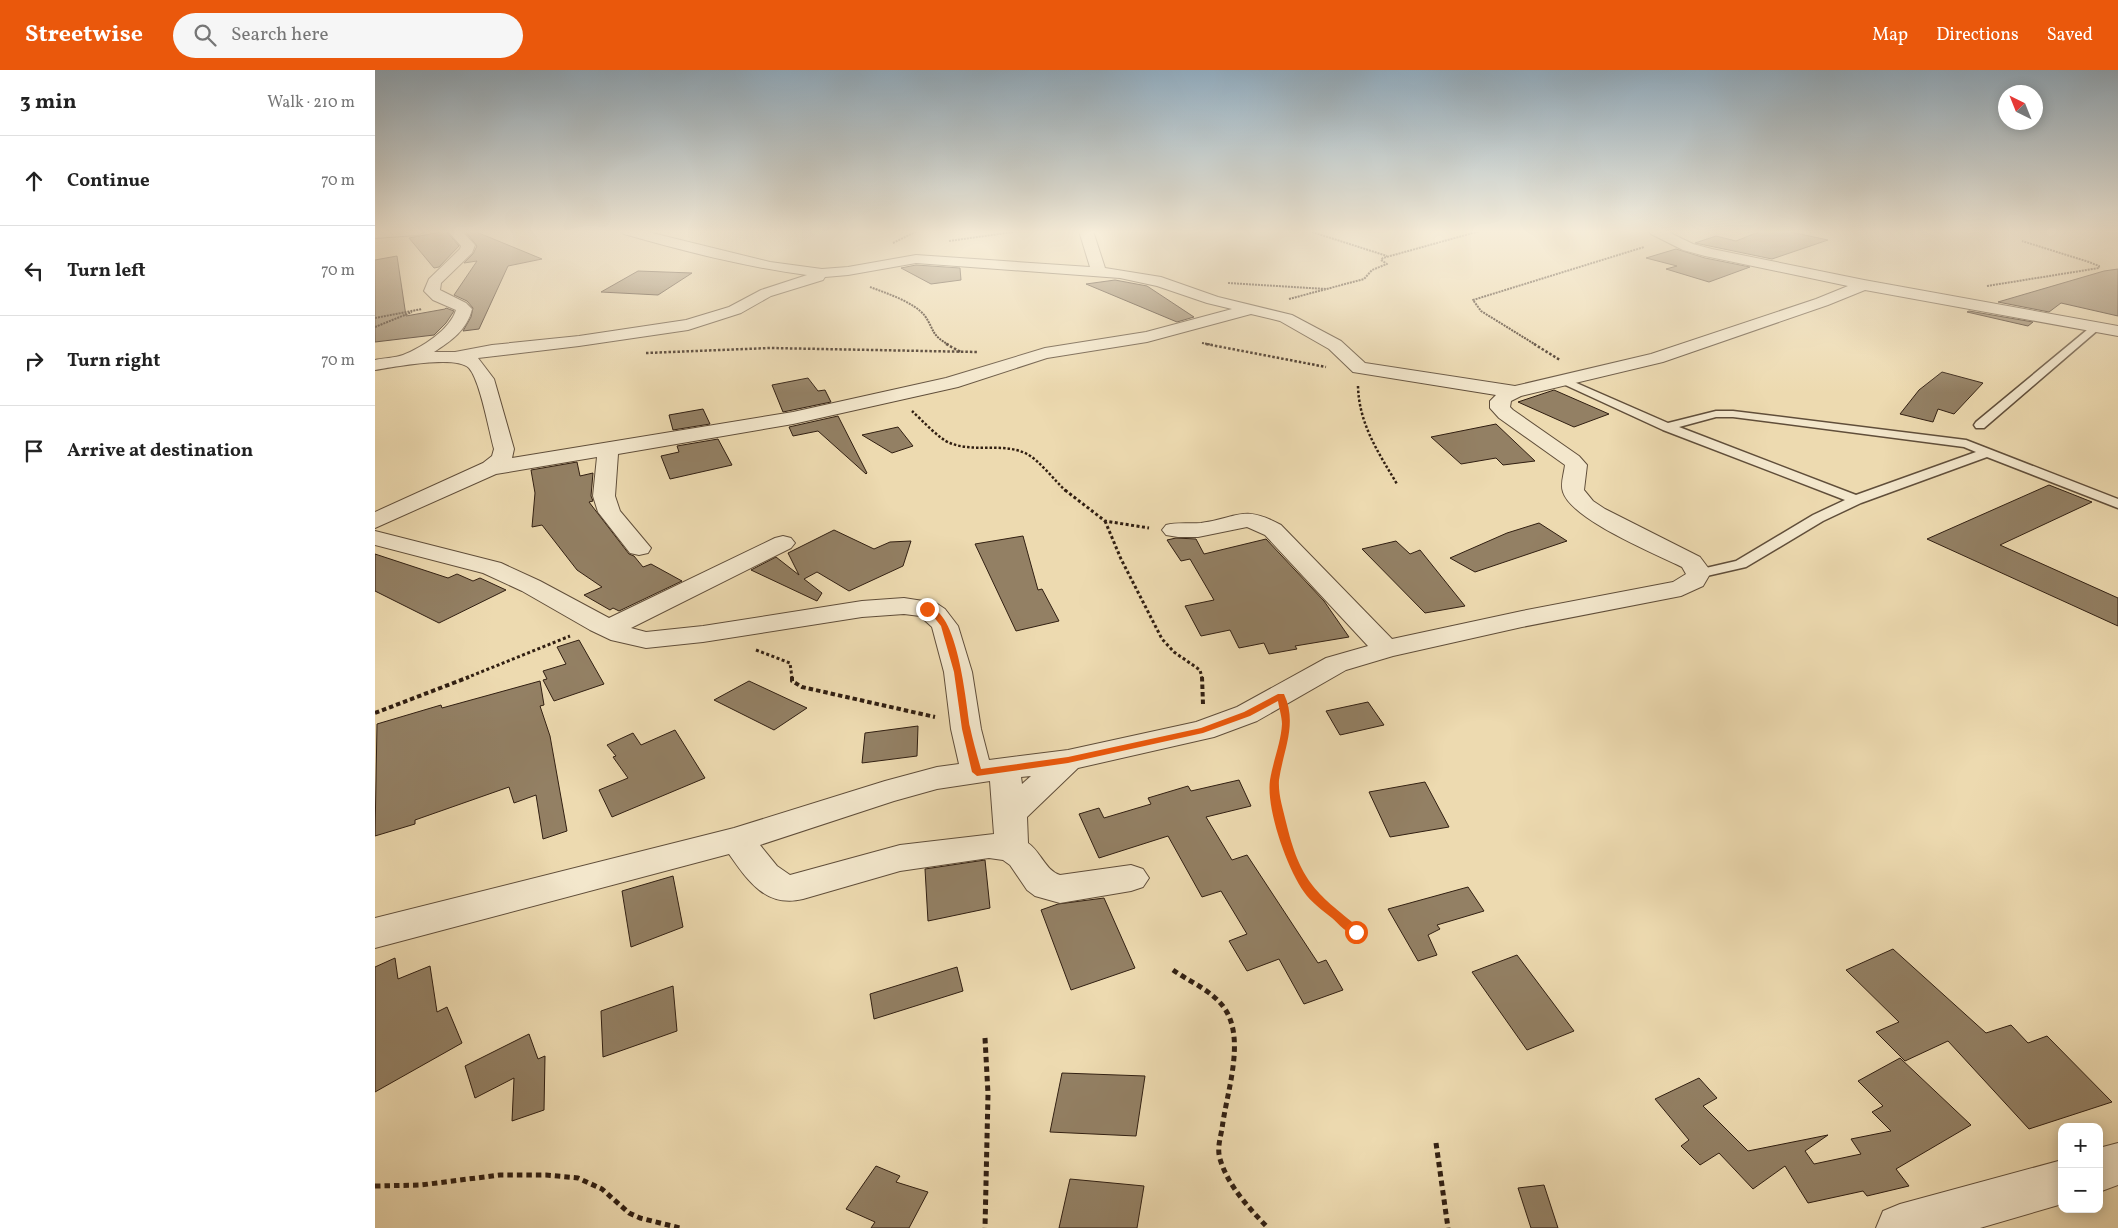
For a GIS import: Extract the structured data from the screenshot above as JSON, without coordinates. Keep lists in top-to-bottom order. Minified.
{"north":"top left","page":{"header":"Streetwise","search":"Search here","nav":["Map","Directions","Saved"],"heading":["3 min","Walk · 210 m"],"list":[["Continue","70 m"],["Turn left","70 m"],["Turn right","70 m"],"Arrive at destination"],"map_buttons":["+","−"]}}
